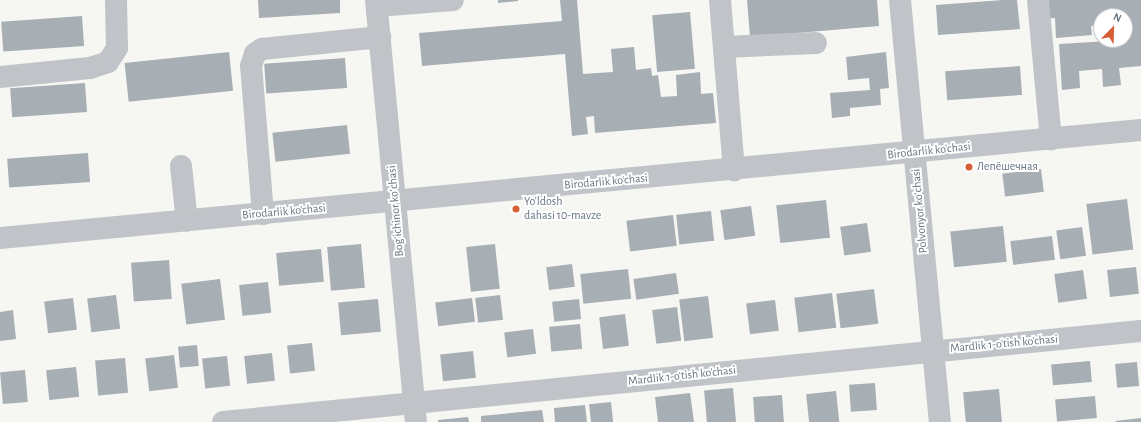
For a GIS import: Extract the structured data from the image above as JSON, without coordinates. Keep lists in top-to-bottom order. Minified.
{"streets":{"street":["Birodarlik ko'chasi","Bogʻichinor koʻchasi","Polvonyor koʻchasi","Mardlik 1-o'tish ko'chasi"]},"crossings":[["Birodarlik ko'chasi","Bogʻichinor koʻchasi"],["Birodarlik ko'chasi","Polvonyor koʻchasi"],["Bogʻichinor koʻchasi","Mardlik 1-o'tish ko'chasi"],["Polvonyor koʻchasi","Mardlik 1-o'tish ko'chasi"]],"places":["Лепёшечная","Yo'ldosh dahasi 10-mavze"],"north":"top right"}
